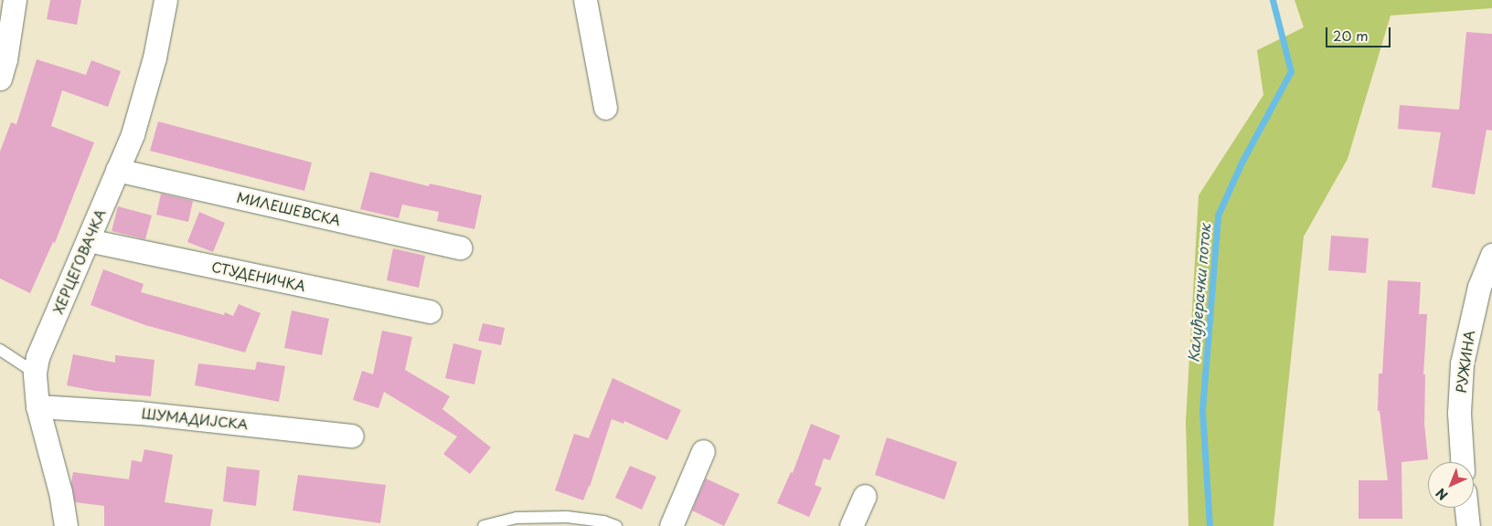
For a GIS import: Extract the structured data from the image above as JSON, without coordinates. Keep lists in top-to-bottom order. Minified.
{"streets":{"street":["МИЛЕШЕВСКА","ХЕРЦЕГОВАЧКА","СТУДЕНИЧКА","РУЖИНА","ШУМАДИЈСКА"]},"crossings":[["МИЛЕШЕВСКА","ХЕРЦЕГОВАЧКА"],["ХЕРЦЕГОВАЧКА","СТУДЕНИЧКА"],["ХЕРЦЕГОВАЧКА","ШУМАДИЈСКА"]],"water":["Калуђерачки поток"],"scale_bar":"20 m","north":"bottom left"}
